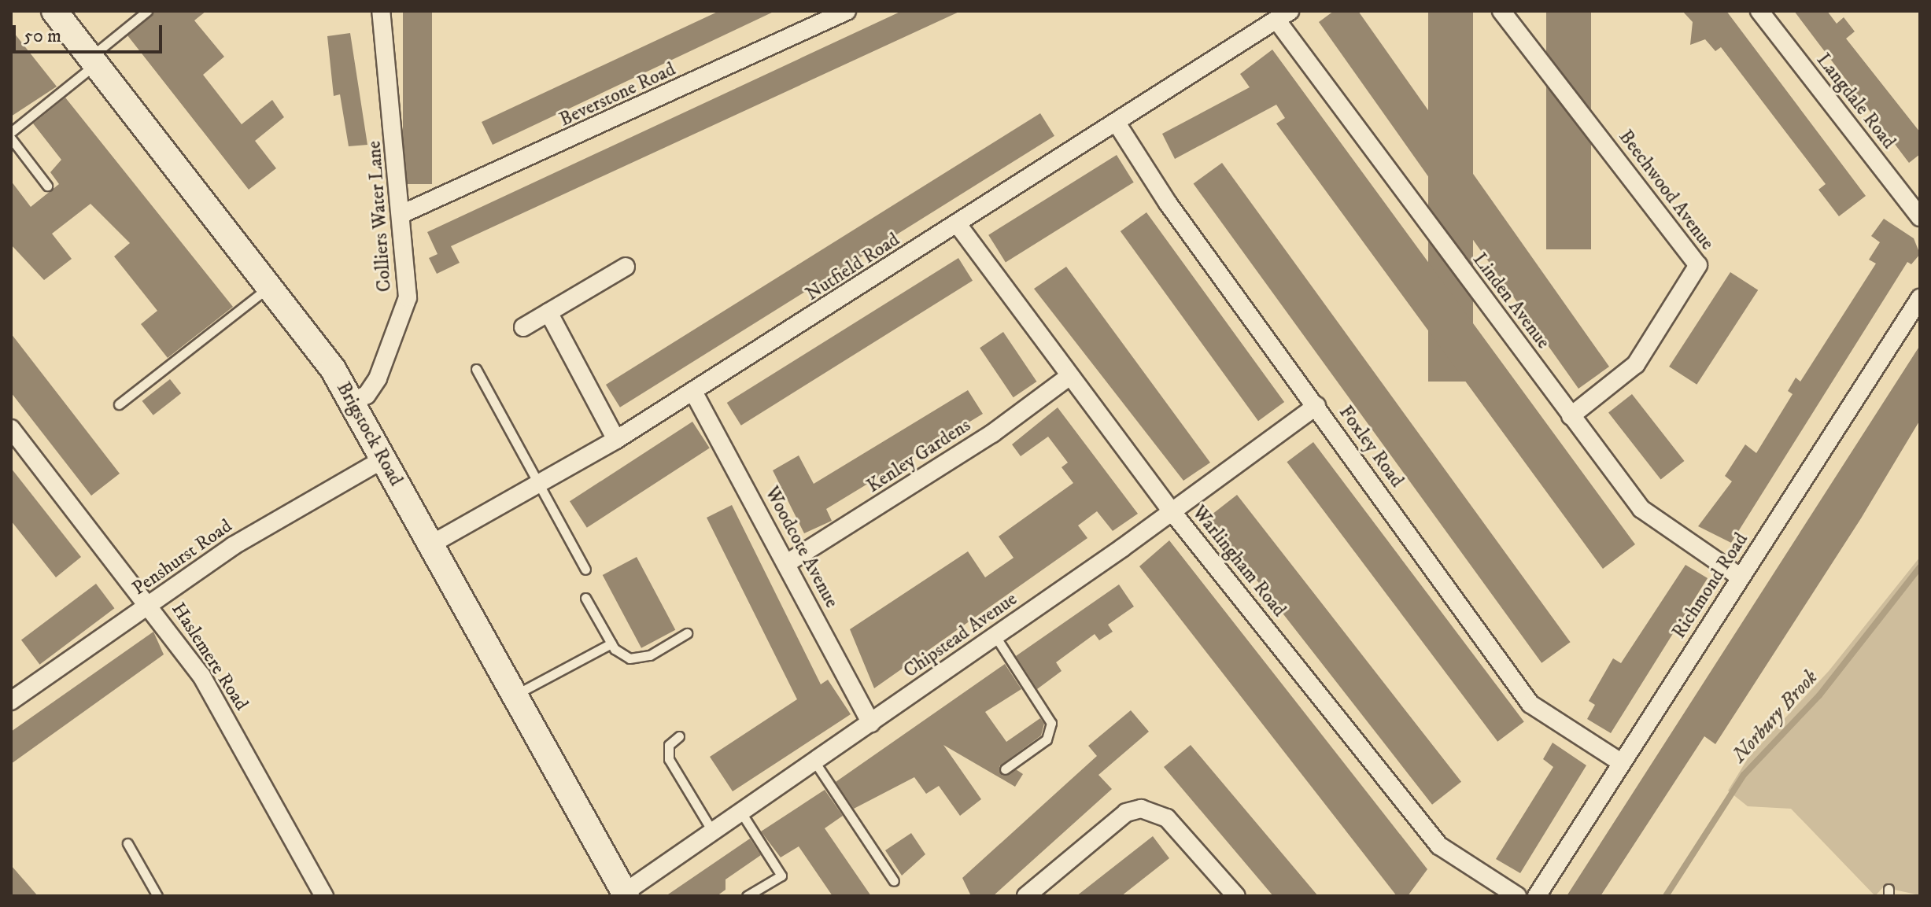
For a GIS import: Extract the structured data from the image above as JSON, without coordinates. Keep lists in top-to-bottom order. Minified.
{"streets":{"main road":["Brigstock Road"],"street":["Beverstone Road","Langdale Road","Beechwood Avenue","Colliers Water Lane","Nutfield Road","Linden Avenue","Foxley Road","Kenley Gardens","Woodcote Avenue","Penshurst Road","Warlingham Road","Richmond Road","Chipstead Avenue","Haslemere Road"]},"crossings":[["Beverstone Road","Colliers Water Lane"],["Beechwood Avenue","Linden Avenue"],["Colliers Water Lane","Brigstock Road"],["Nutfield Road","Linden Avenue"],["Nutfield Road","Brigstock Road"],["Nutfield Road","Foxley Road"],["Nutfield Road","Woodcote Avenue"],["Nutfield Road","Warlingham Road"],["Linden Avenue","Richmond Road"],["Brigstock Road","Penshurst Road"],["Brigstock Road","Chipstead Avenue"],["Foxley Road","Richmond Road"],["Foxley Road","Chipstead Avenue"],["Kenley Gardens","Woodcote Avenue"],["Kenley Gardens","Warlingham Road"],["Woodcote Avenue","Chipstead Avenue"],["Penshurst Road","Haslemere Road"],["Warlingham Road","Chipstead Avenue"]],"water":["Norbury Brook"],"scale_bar":"50 m"}
